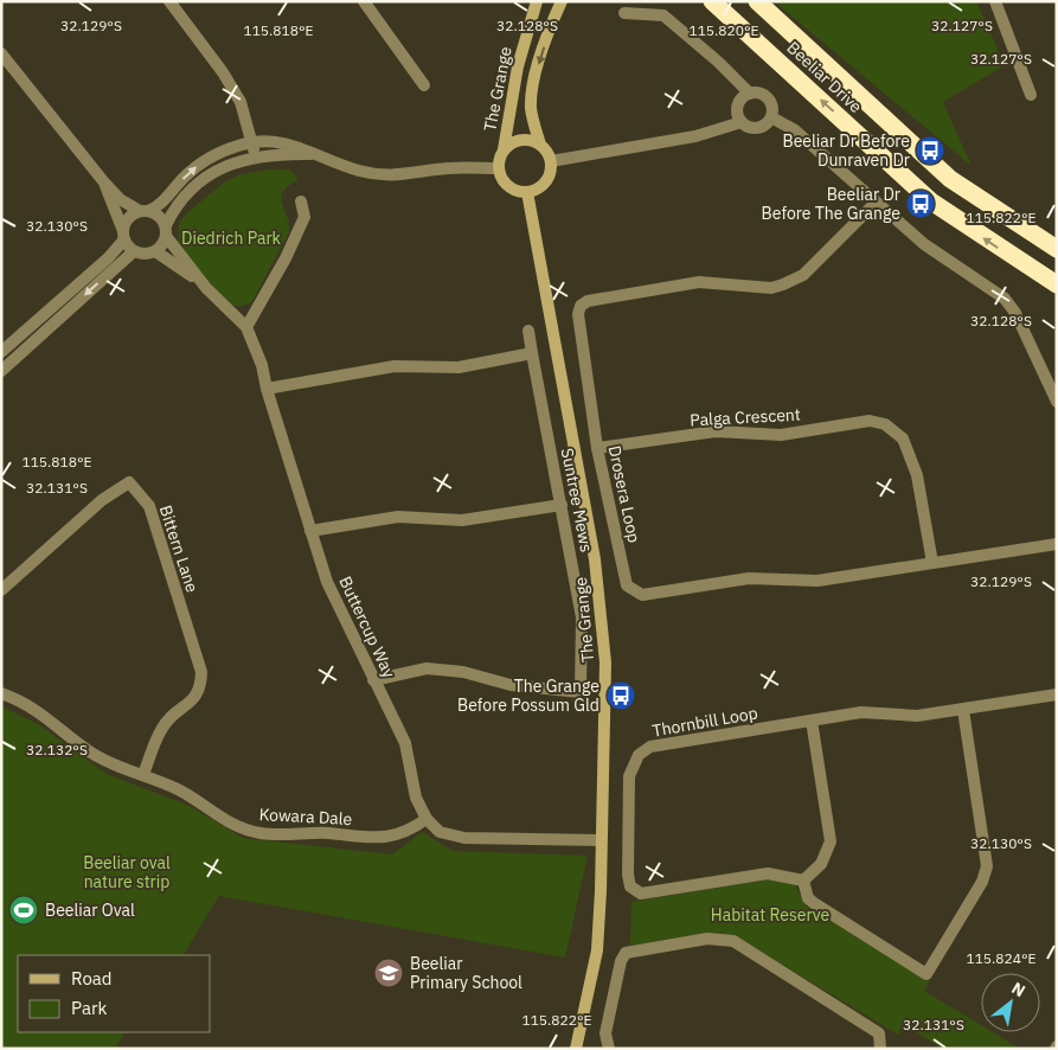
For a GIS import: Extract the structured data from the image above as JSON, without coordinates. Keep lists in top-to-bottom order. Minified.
{"streets":{"highway":["Beeliar Drive"],"street":["The Grange","Palga Crescent","Drosera Loop","Suntree Mews","Bittern Lane","Buttercup Way","Thornbill Loop","Kowara Dale"]},"crossings":[["Palga Crescent","Drosera Loop"],["Suntree Mews","Buttercup Way"],["Bittern Lane","Kowara Dale"],["Buttercup Way","Kowara Dale"]],"parks":["Diedrich Park","Beeliar oval nature strip","Habitat Reserve"],"places":{"bus stop":["Beeliar Dr Before Dunraven Dr","Beeliar Dr Before The Grange","The Grange Before Possum Gld"],"sports":["Beeliar Oval"],"school or university":["Beeliar Primary School"]},"legend":["Road","Park"],"north":"top right","coordinates":["32.127°S","32.129°S","32.128°S","115.818°E","115.820°E","115.822°E","32.130°S","32.131°S","32.132°S","115.824°E"]}
